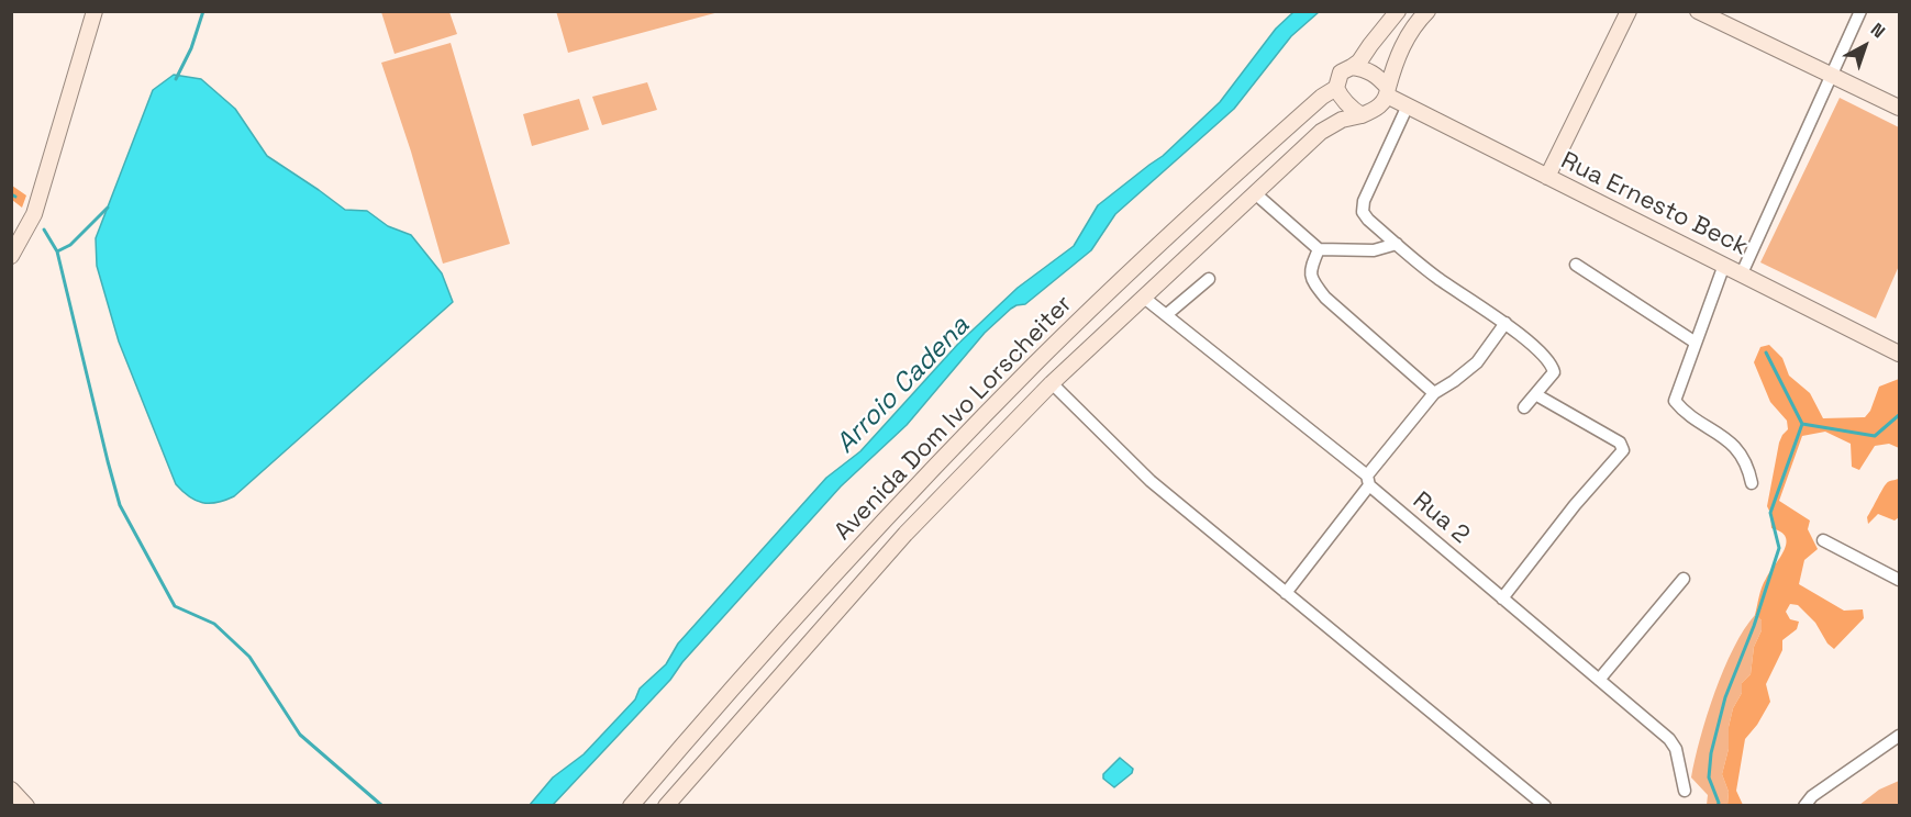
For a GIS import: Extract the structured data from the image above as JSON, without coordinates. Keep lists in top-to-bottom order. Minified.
{"streets":{"main road":["Rua Ernesto Beck","Avenida Dom Ivo Lorscheiter"],"street":["Rua 2"]},"crossings":[["Rua Ernesto Beck","Avenida Dom Ivo Lorscheiter"],["Avenida Dom Ivo Lorscheiter","Rua 2"]],"water":["Arroio Cadena"],"north":"top right"}
